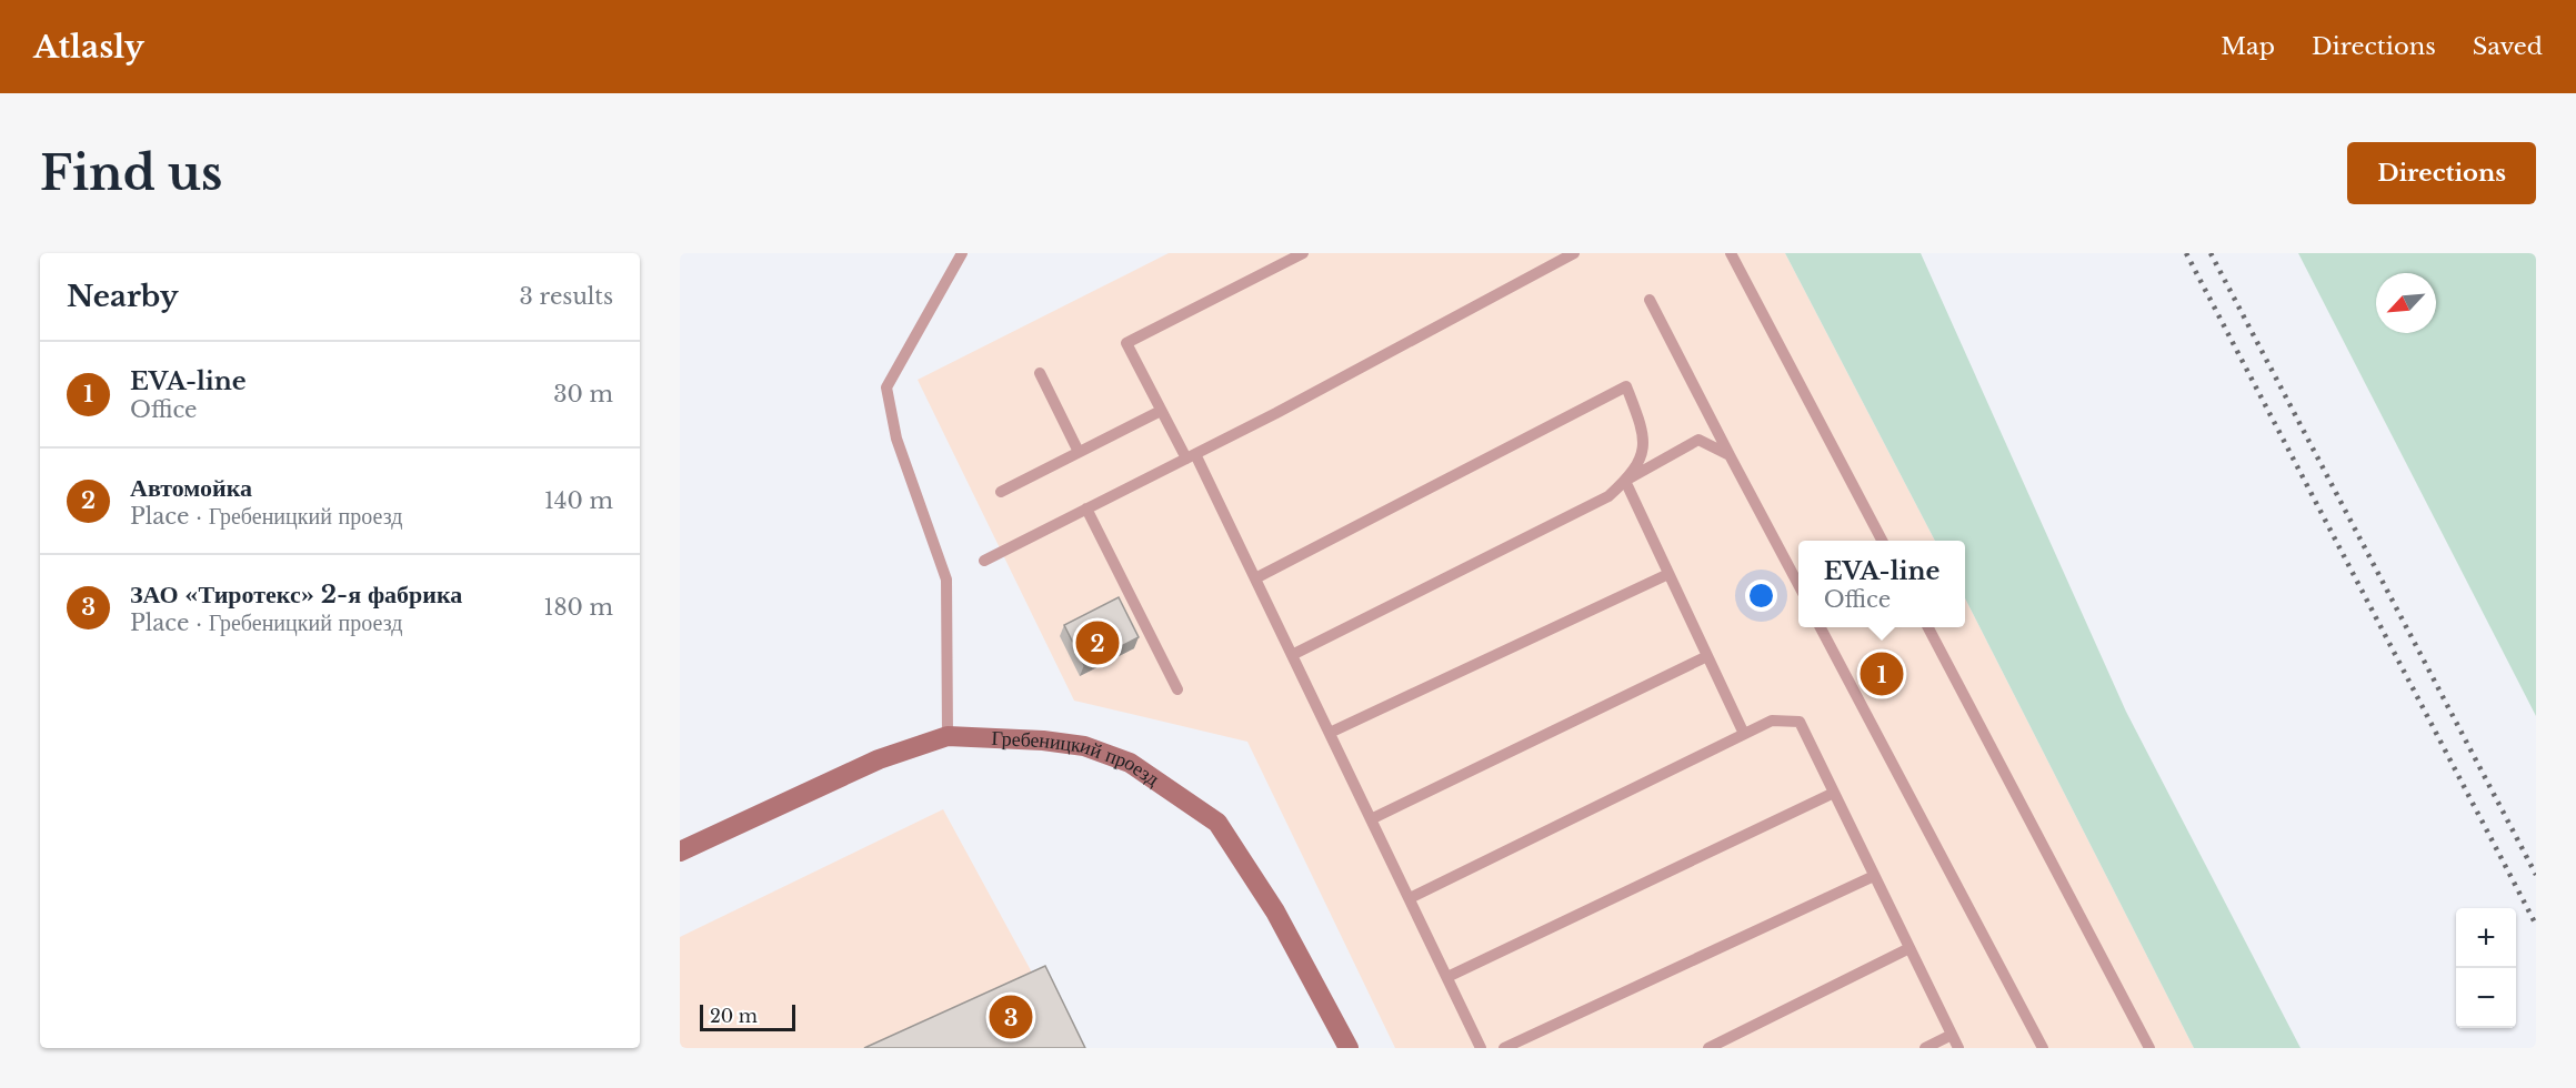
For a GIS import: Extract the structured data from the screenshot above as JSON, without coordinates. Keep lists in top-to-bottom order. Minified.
{"streets":{"street":["Гребеницкий проезд"]},"scale_bar":"20 m","north":"bottom left","page":{"header":"Atlasly","nav":["Map","Directions","Saved"],"buttons":"Directions","title":"Find us","heading":["Nearby","3 results"],"list":[{"mark":"1","name":"EVA-line","note":"Office","value":"30 m"},{"mark":"2","name":"Автомойка","note":"Place · Гребеницкий проезд","value":"140 m"},{"mark":"3","name":"ЗАО «Тиротекс» 2-я фабрика","note":"Place · Гребеницкий проезд","value":"180 m"}],"popup":["EVA-line","Office"],"pins":["2","1","3"],"map_buttons":["+","−"],"scale":"20 m"}}
